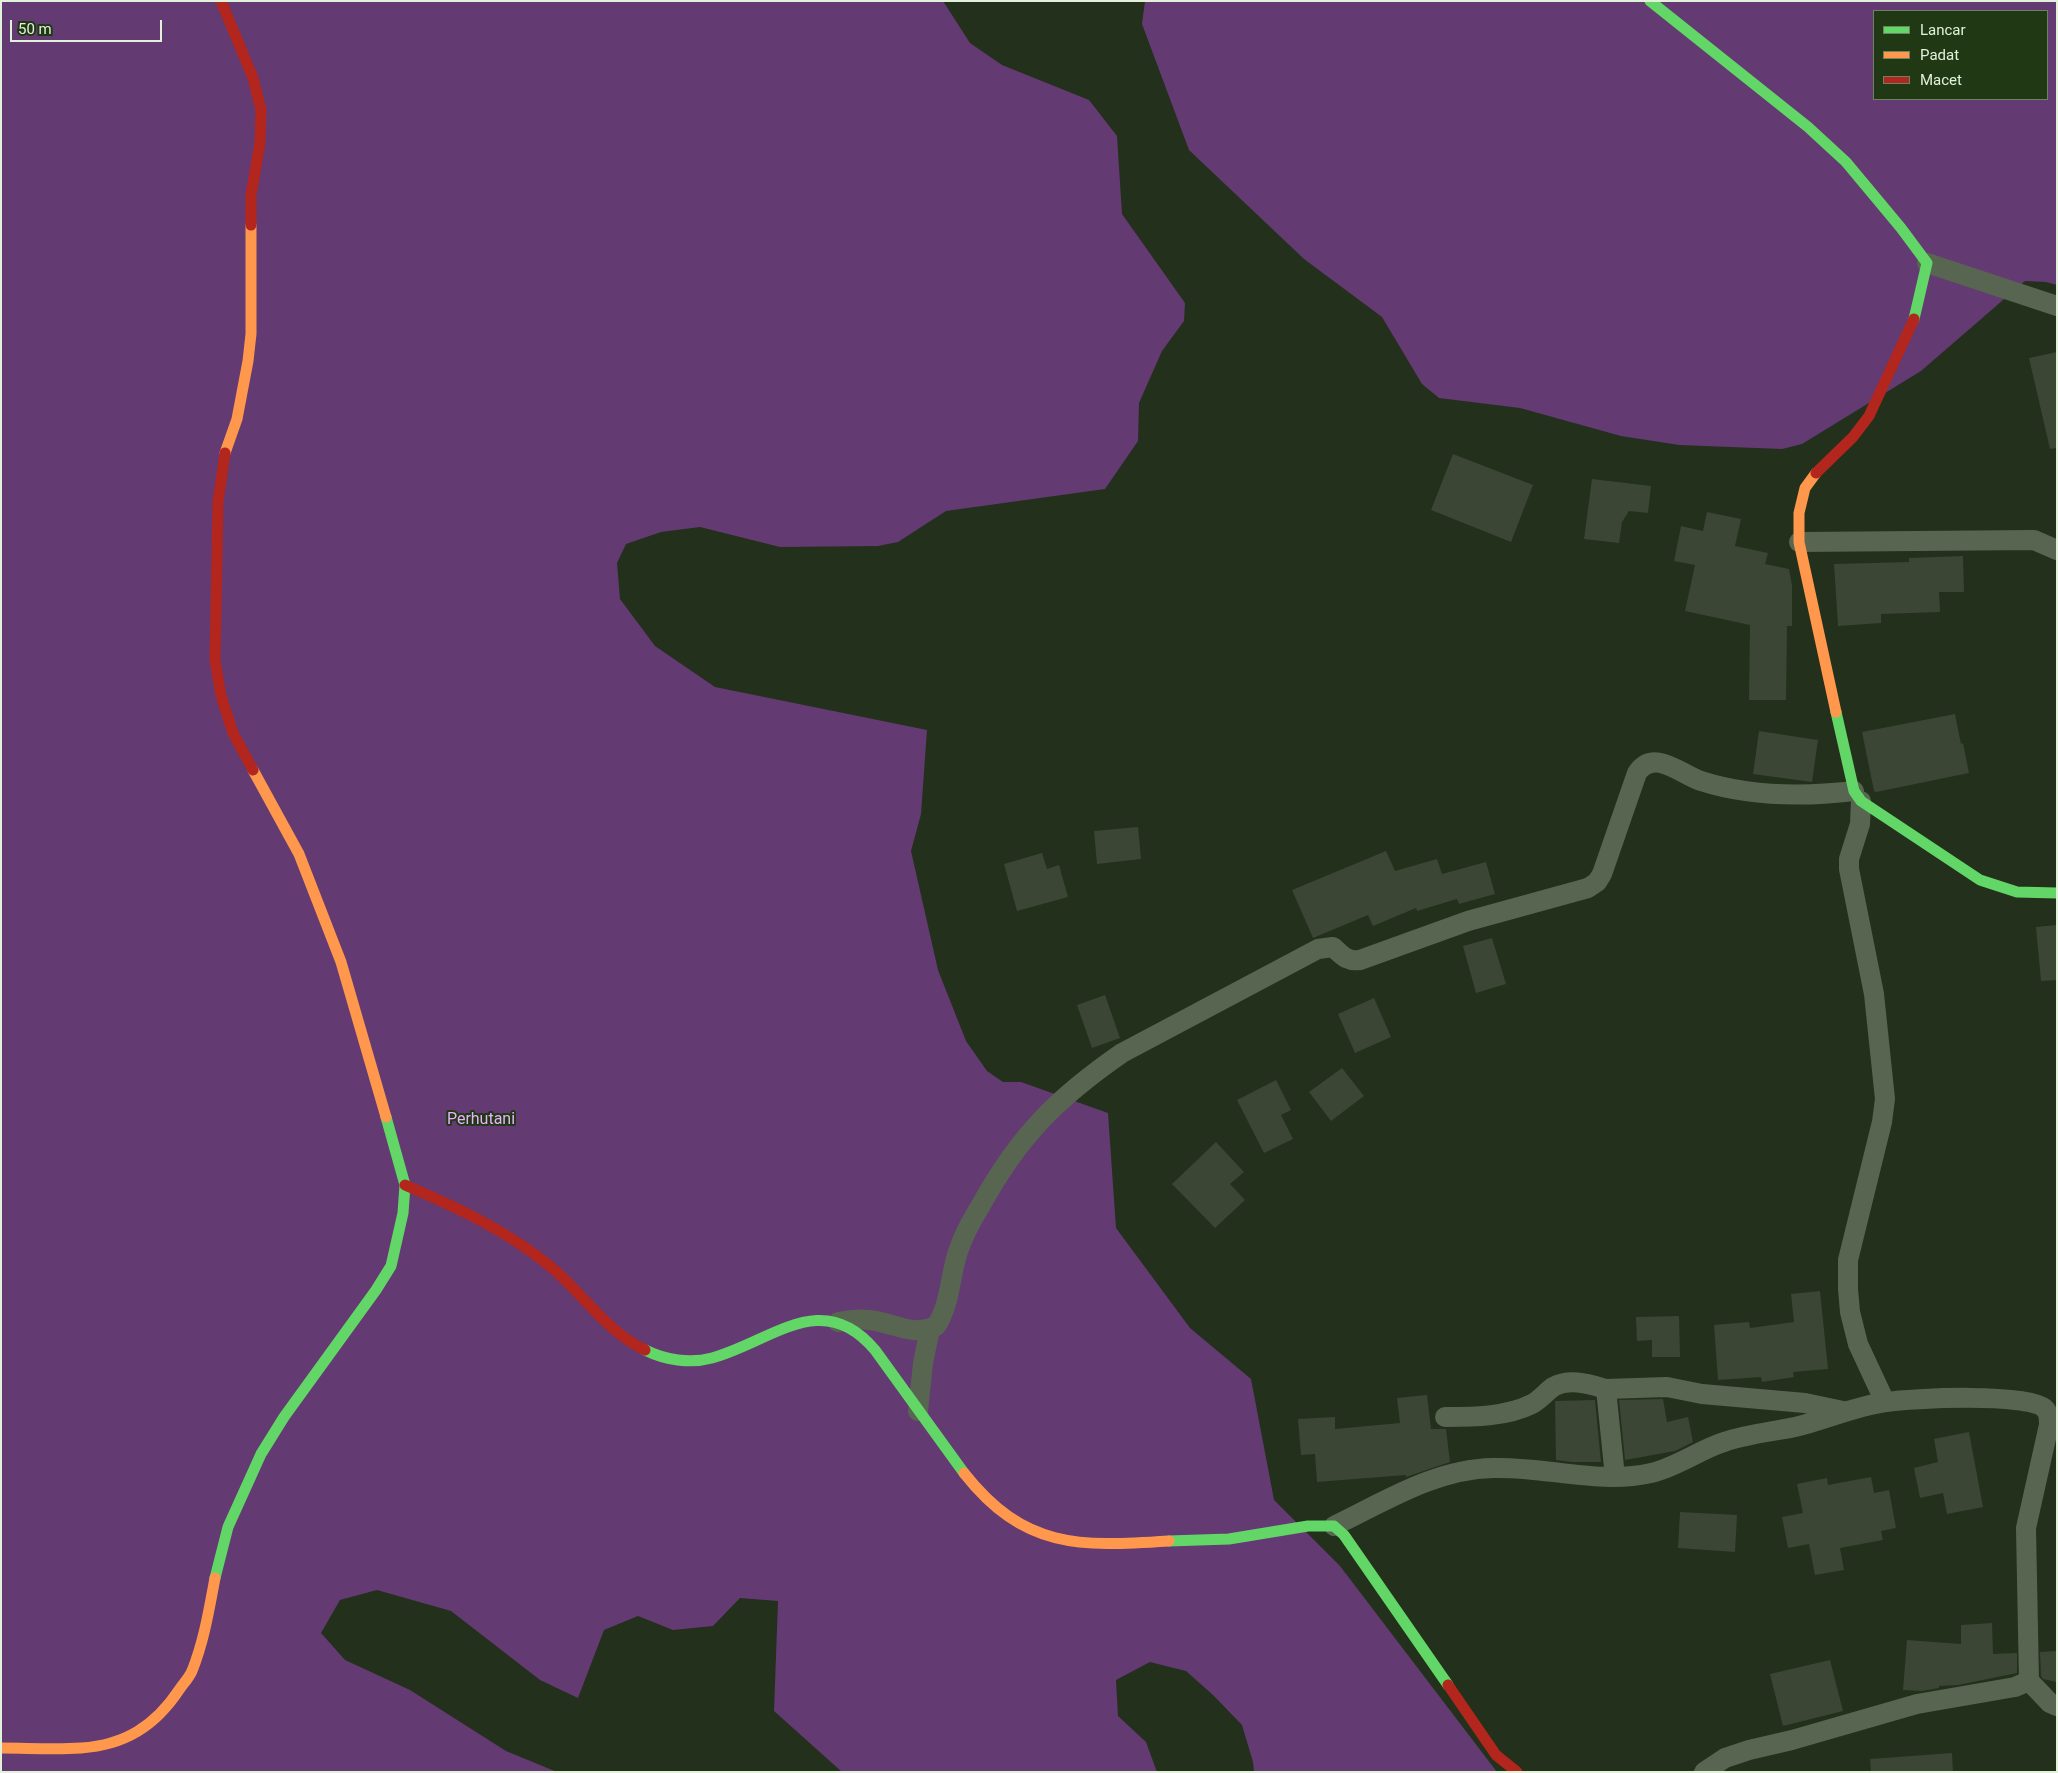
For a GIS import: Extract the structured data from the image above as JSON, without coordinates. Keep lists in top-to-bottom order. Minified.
{"parks":["Perhutani"],"legend":["Lancar","Padat","Macet"],"scale_bar":"50 m"}
